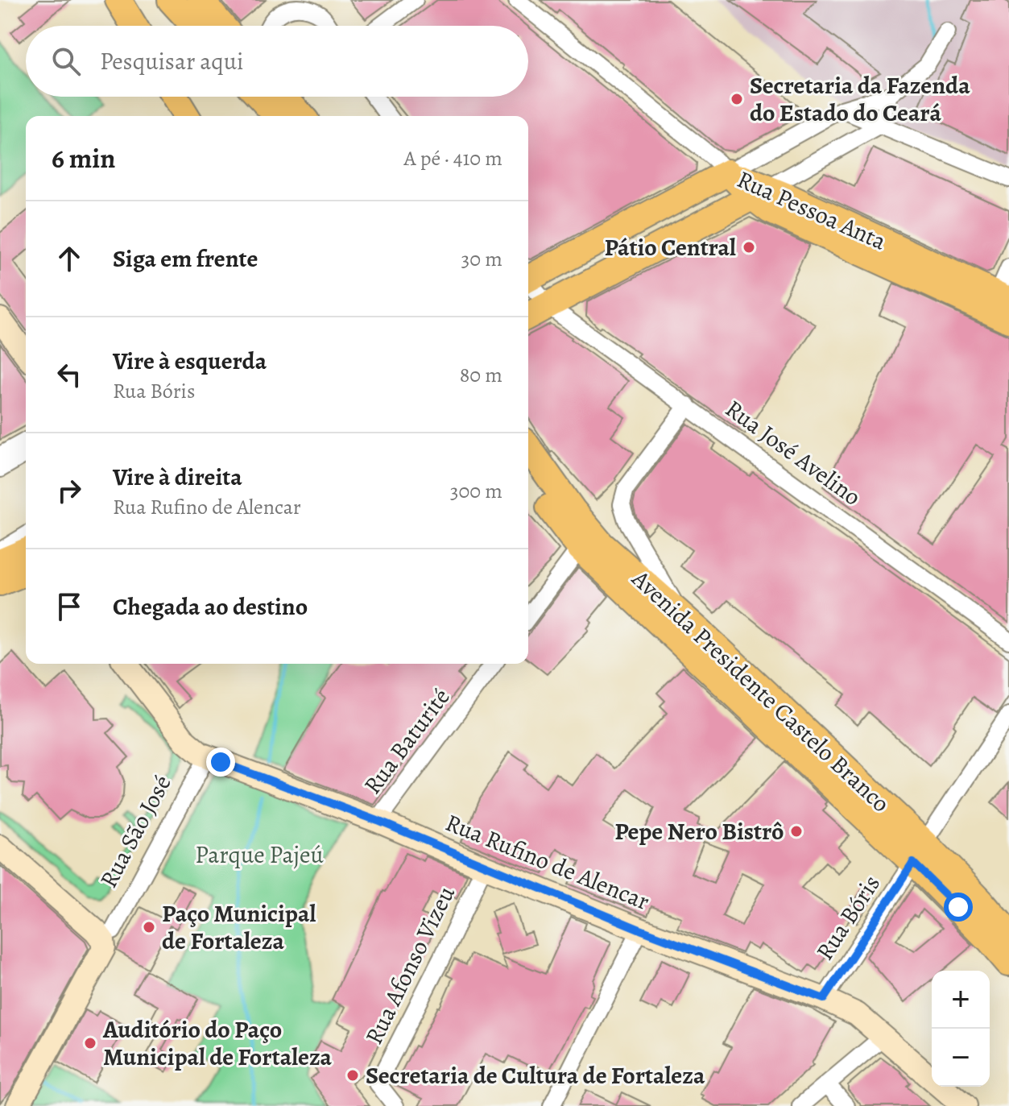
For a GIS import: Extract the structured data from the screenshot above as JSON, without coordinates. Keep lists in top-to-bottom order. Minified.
{"streets":{"main road":["Rua Pessoa Anta","Avenida Presidente Castelo Branco"],"street":["Rua José Avelino","Rua Baturité","Rua São José","Rua Rufino de Alencar","Rua Bóris","Rua Afonso Vizeu"]},"crossings":[["Avenida Presidente Castelo Branco","Rua Bóris"],["Rua Baturité","Rua Rufino de Alencar"],["Rua São José","Rua Rufino de Alencar"],["Rua Rufino de Alencar","Rua Bóris"],["Rua Rufino de Alencar","Rua Afonso Vizeu"]],"parks":["Parque Pajeú"],"places":["Secretaria da Fazenda do Estado do Ceará","Pátio Central","Pepe Nero Bistrô","Paço Municipal de Fortaleza","Auditório do Paço Municipal de Fortaleza","Secretaria de Cultura de Fortaleza"],"page":{"search":"Pesquisar aqui","heading":["6 min","A pé · 410 m"],"list":[["Siga em frente","30 m"],["Vire à esquerda","Rua Bóris","80 m"],["Vire à direita","Rua Rufino de Alencar","300 m"],"Chegada ao destino"],"map_buttons":["+","−"]}}
